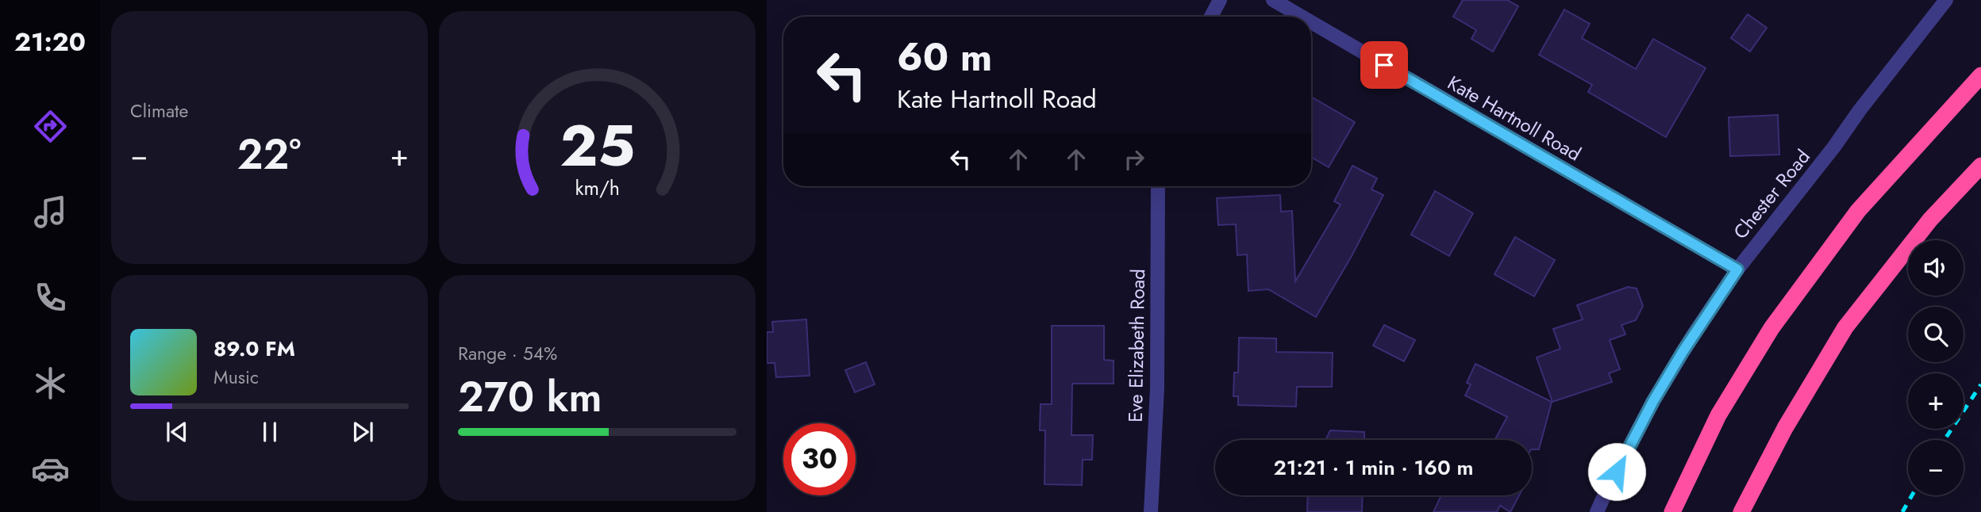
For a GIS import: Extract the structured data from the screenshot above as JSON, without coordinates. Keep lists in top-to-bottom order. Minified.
{"streets":{"street":["Kate Hartnoll Road","Chester Road","Eve Elizabeth Road"]},"crossings":[["Kate Hartnoll Road","Chester Road"]],"page":{"tabs":"21:20","tile":["Climate",["Range · 54%","270 km"]],"turn":["60 m","Kate Hartnoll Road"],"heat":["−","22°","+"],"map_buttons":["+","−"],"song":["89.0 FM","Music"],"limit":"30","trip":"21:21 · 1 min · 160 m","gauge":["25","km/h"]}}
